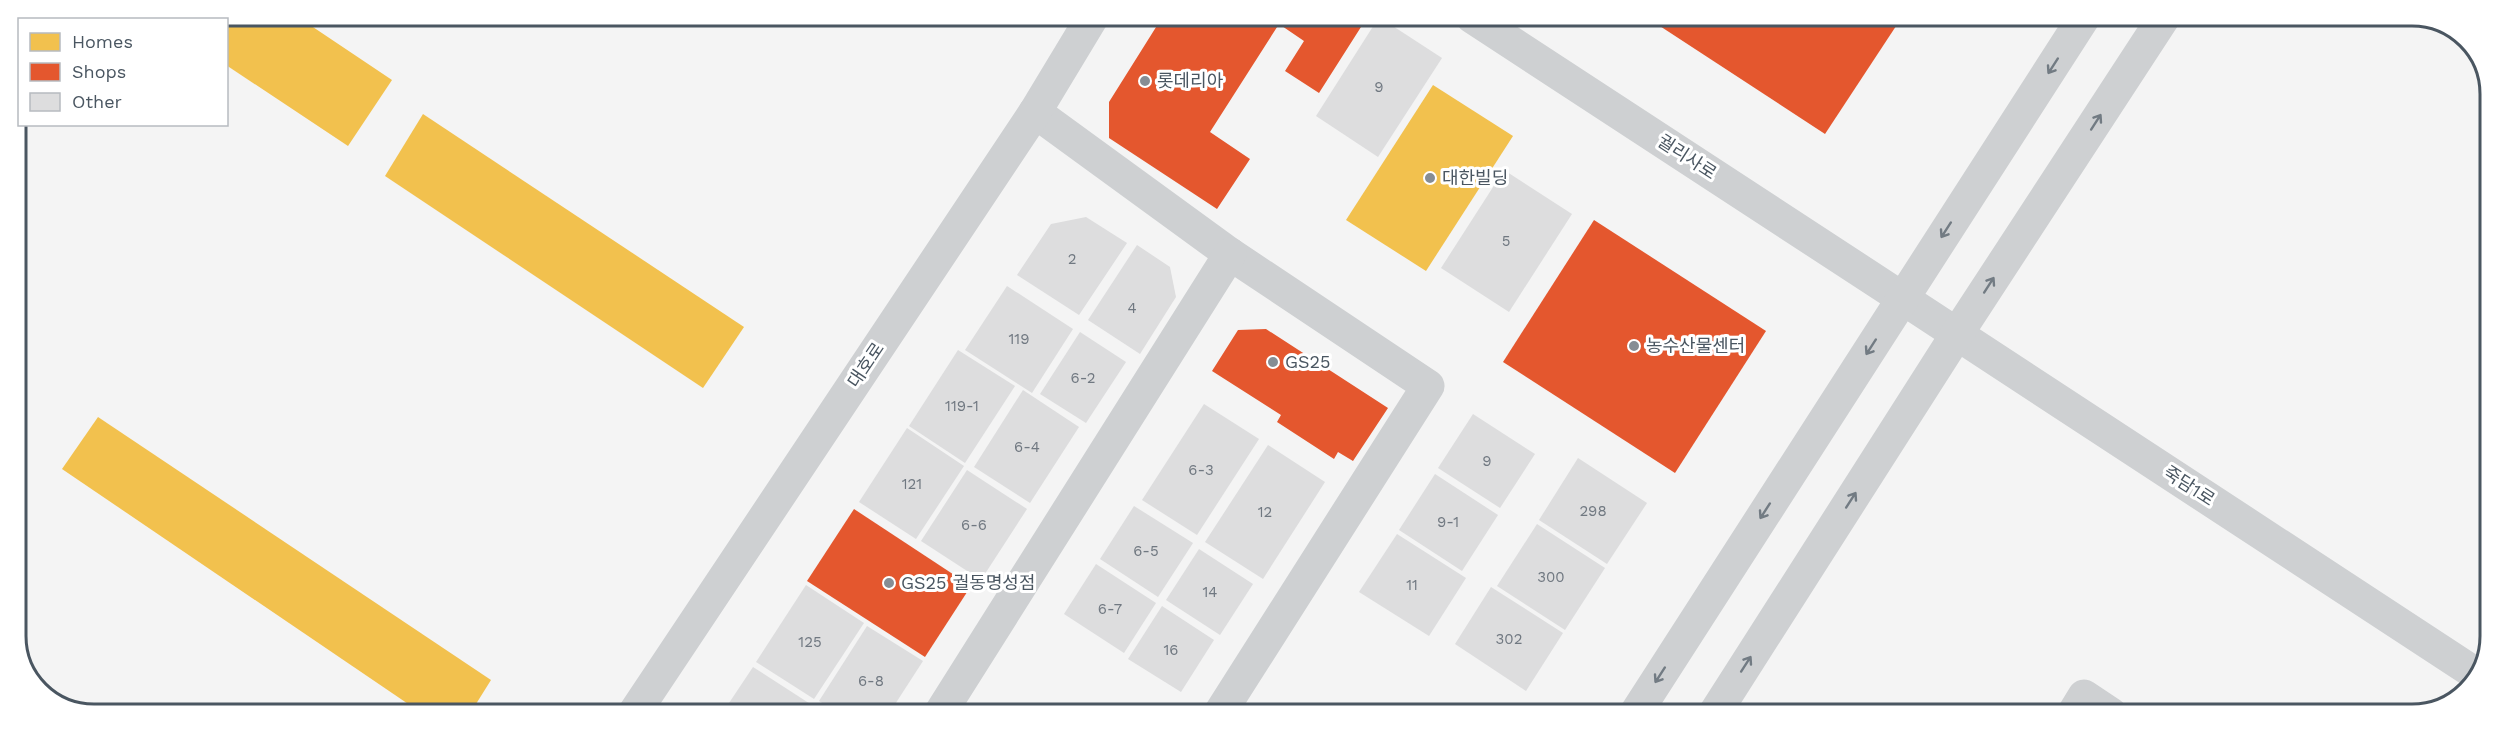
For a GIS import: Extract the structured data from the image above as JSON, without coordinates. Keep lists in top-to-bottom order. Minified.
{"streets":{"street":["궐리사로","대호로","죽담1로"]},"crossings":[["궐리사로","죽담1로"]],"places":["롯데리아","대한빌딩","농수산물센터","GS25","GS25 궐동명성점"],"house_numbers":["9","5","2","4","119","6-2","119-1","6-4","9","6-3","121","298","12","9-1","6-6","6-5","300","11","14","6-7","302","125","16","6-8"],"legend":["Homes","Shops","Other"]}
